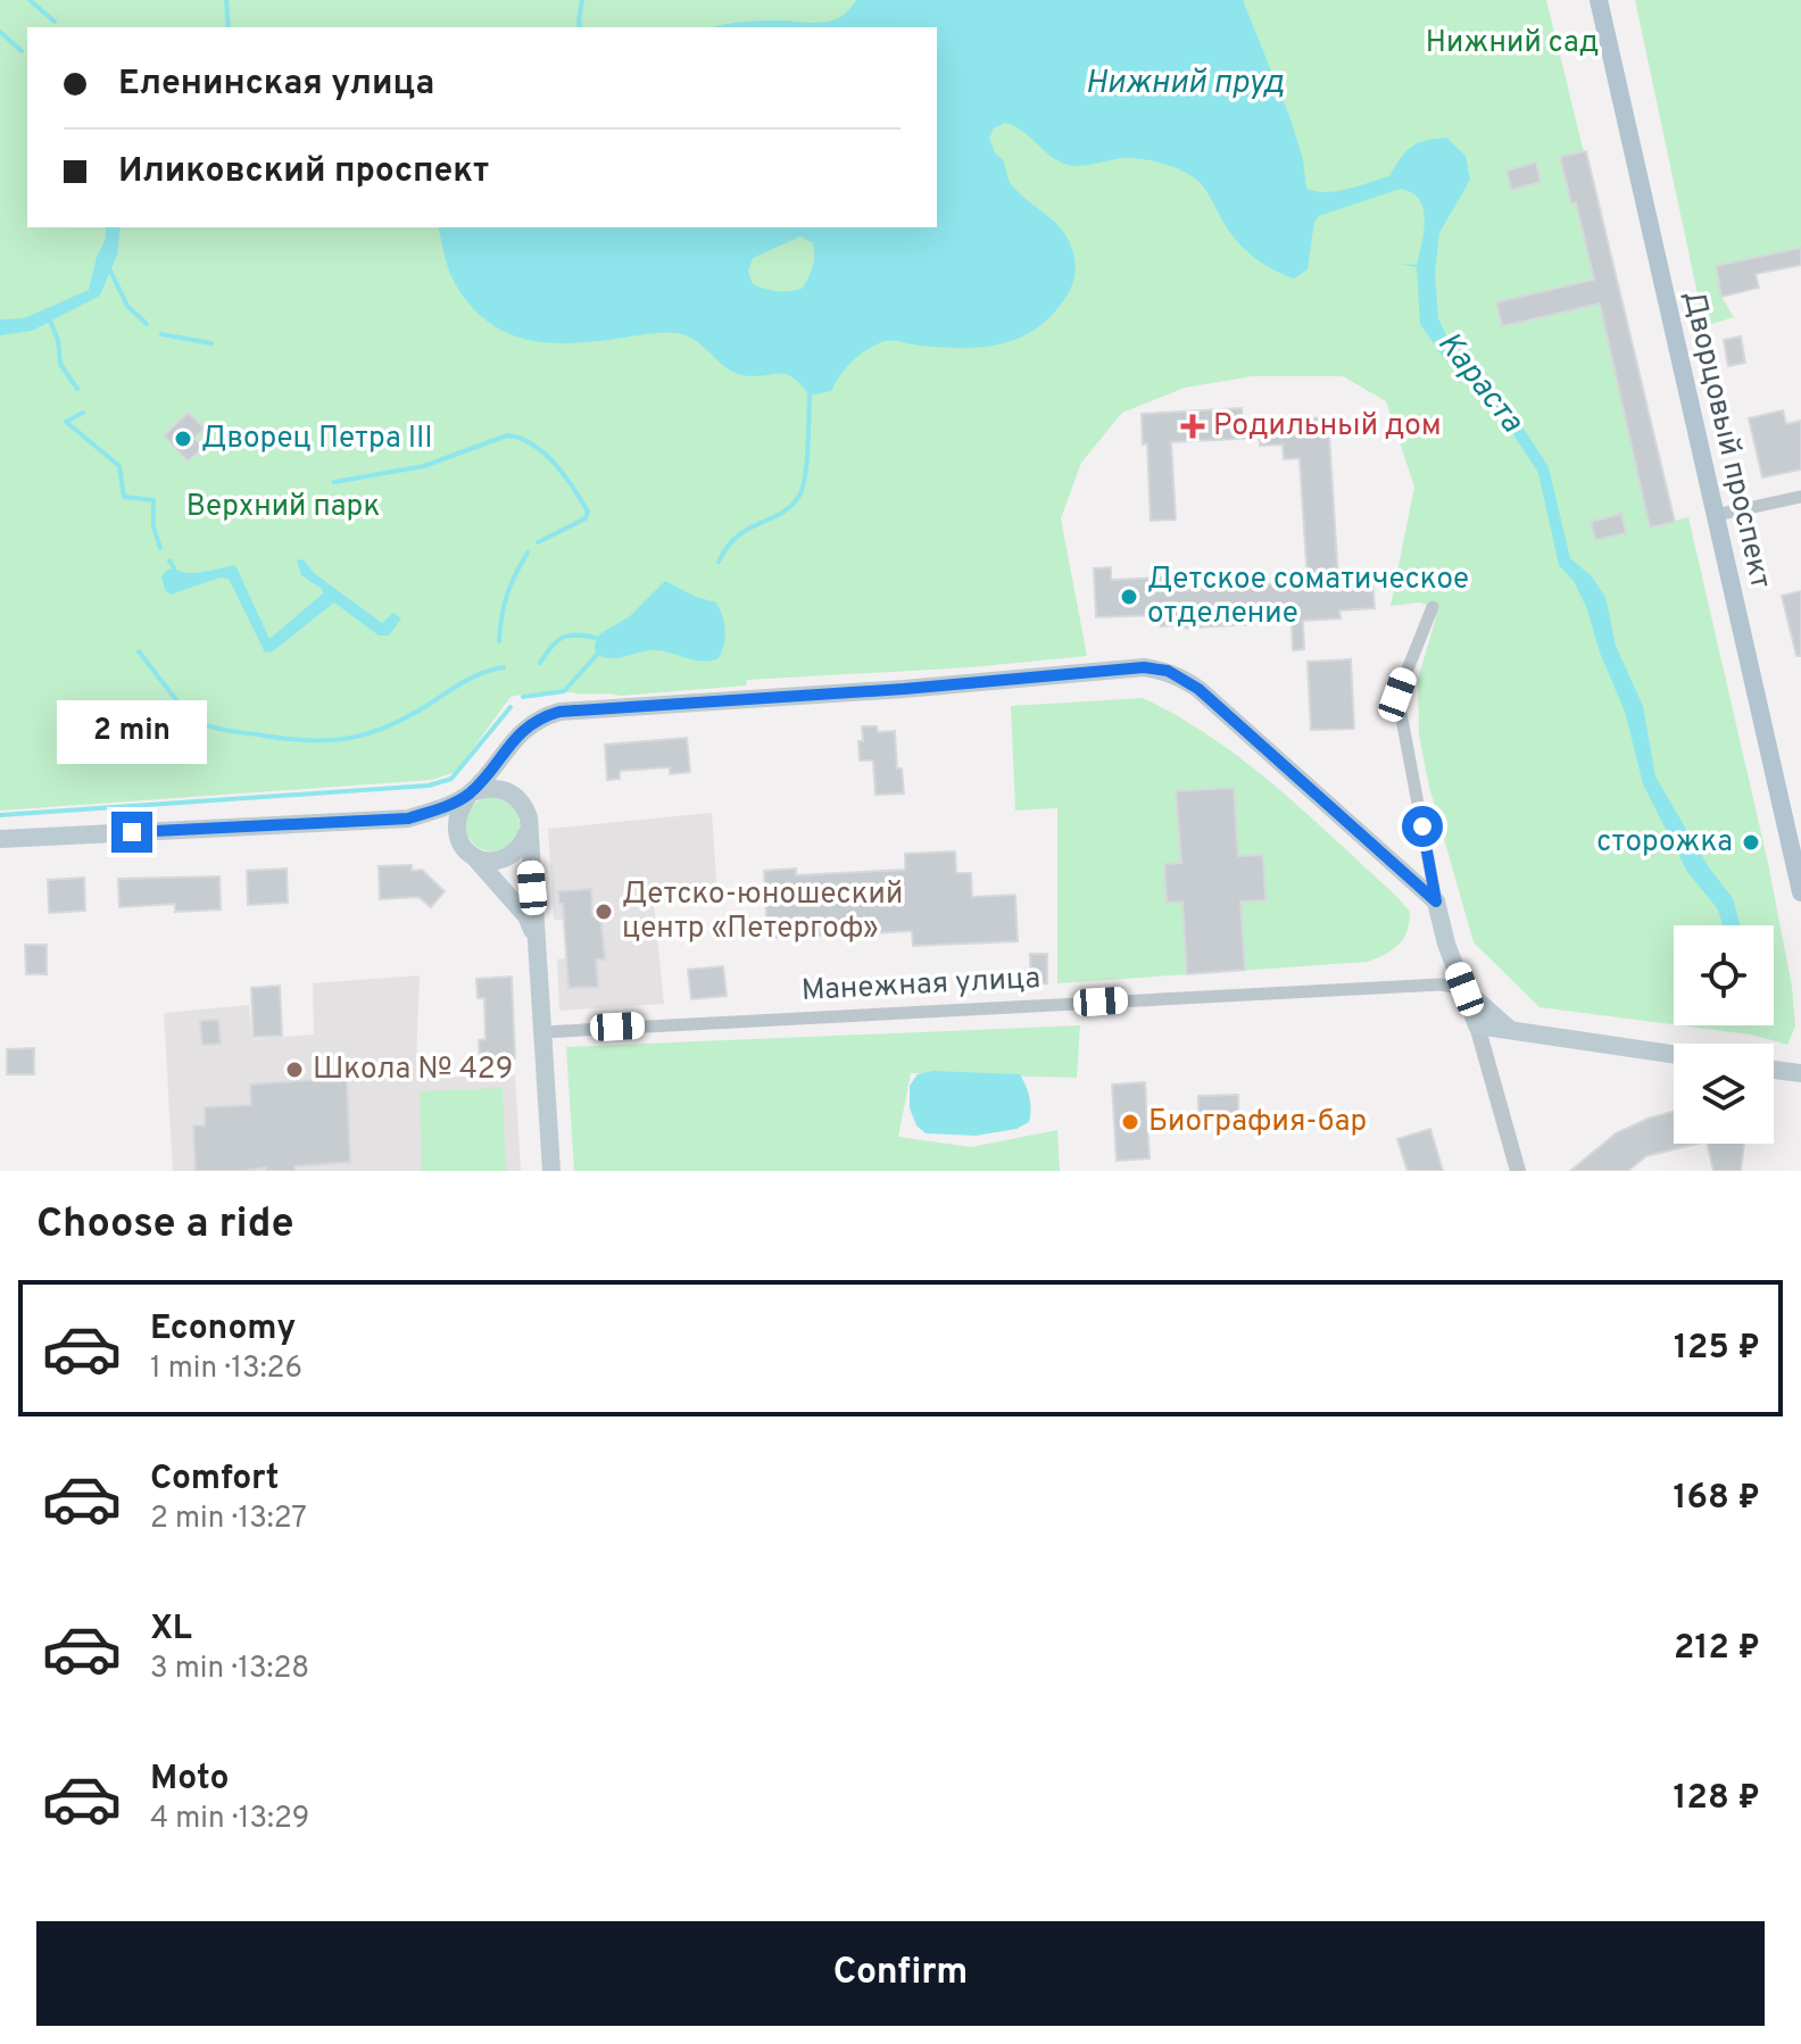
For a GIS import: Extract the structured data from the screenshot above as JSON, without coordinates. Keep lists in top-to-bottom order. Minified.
{"streets":{"main road":["Дворцовый проспект"],"street":["Манежная улица"]},"water":["Нижний пруд","Караста"],"parks":["Нижний сад","Верхний парк"],"places":{"health":["Родильный дом"],"other":["Дворец Петра III","Детское соматическое отделение","сторожка","Детско-юношеский центр «Петергоф»","Школа № 429","Биография-бар"]},"page":{"banner":["Еленинская улица","Иликовский проспект"],"bubble":"2 min","heading":"Choose a ride","list":[{"name":"Economy","note":"1 min · 13:26","value":"125 ₽"},{"name":"Comfort","note":"2 min · 13:27","value":"168 ₽"},{"name":"XL","note":"3 min · 13:28","value":"212 ₽"},{"name":"Moto","note":"4 min · 13:29","value":"128 ₽"}],"buttons":"Confirm"}}
